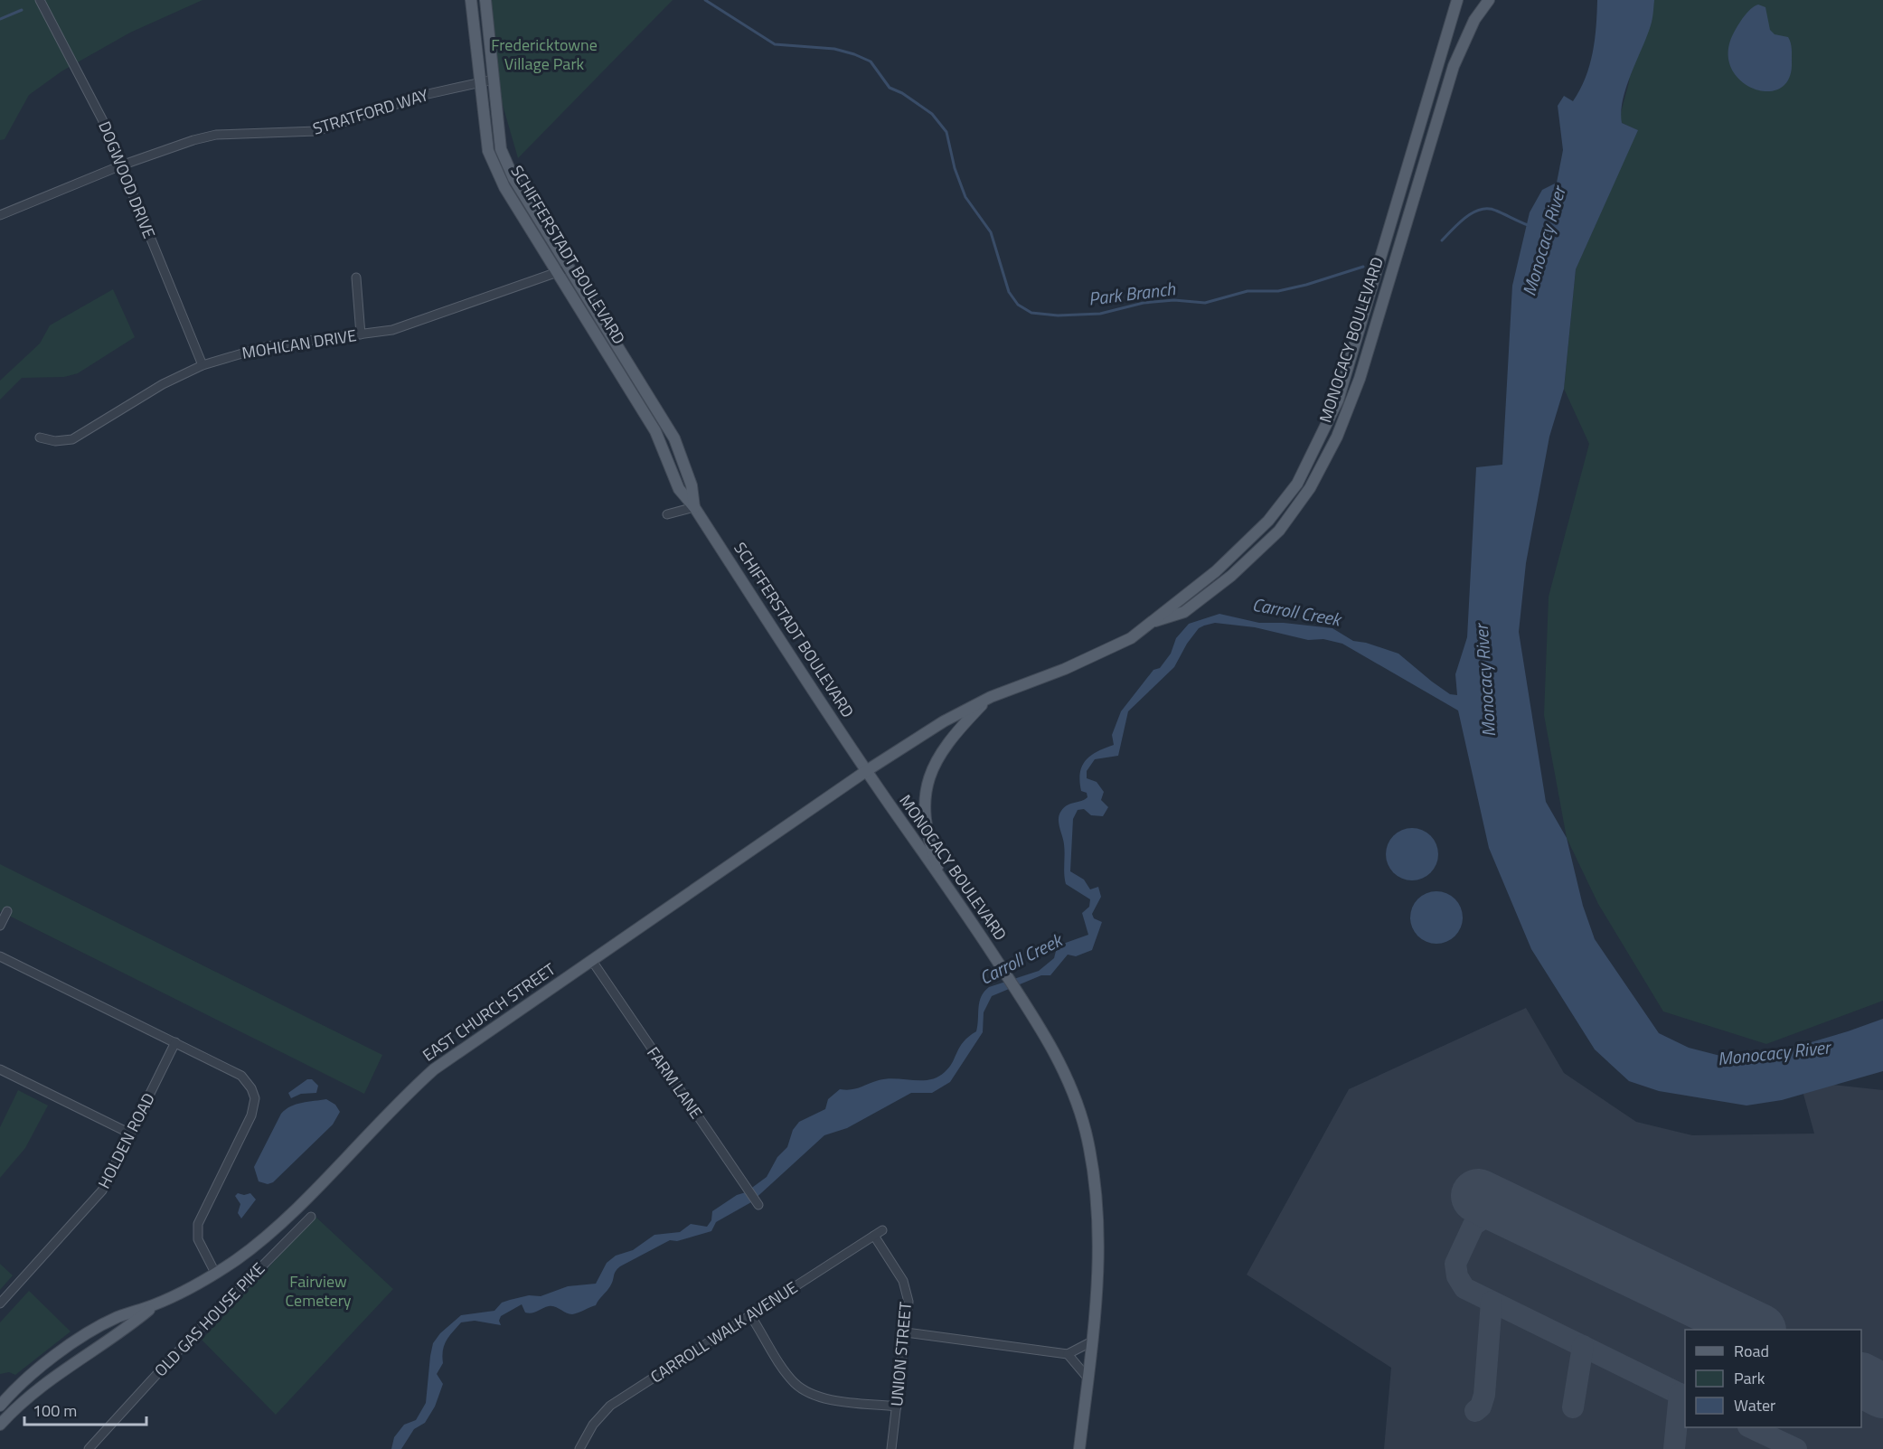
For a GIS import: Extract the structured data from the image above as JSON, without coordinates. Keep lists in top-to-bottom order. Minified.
{"streets":{"main road":["SCHIFFERSTADT BOULEVARD","MONOCACY BOULEVARD","EAST CHURCH STREET"],"street":["STRATFORD WAY","DOGWOOD DRIVE","MOHICAN DRIVE","FARM LANE","HOLDEN ROAD","OLD GAS HOUSE PIKE","CARROLL WALK AVENUE","UNION STREET"]},"crossings":[["STRATFORD WAY","DOGWOOD DRIVE"],["STRATFORD WAY","SCHIFFERSTADT BOULEVARD"],["DOGWOOD DRIVE","MOHICAN DRIVE"],["SCHIFFERSTADT BOULEVARD","MONOCACY BOULEVARD"],["SCHIFFERSTADT BOULEVARD","MOHICAN DRIVE"],["SCHIFFERSTADT BOULEVARD","EAST CHURCH STREET"],["MONOCACY BOULEVARD","EAST CHURCH STREET"],["EAST CHURCH STREET","FARM LANE"],["CARROLL WALK AVENUE","UNION STREET"]],"water":["Monocacy River","Park Branch","Carroll Creek"],"parks":["Fredericktowne Village Park","Fairview Cemetery"],"legend":["Road","Park","Water"],"scale_bar":"100 m"}
